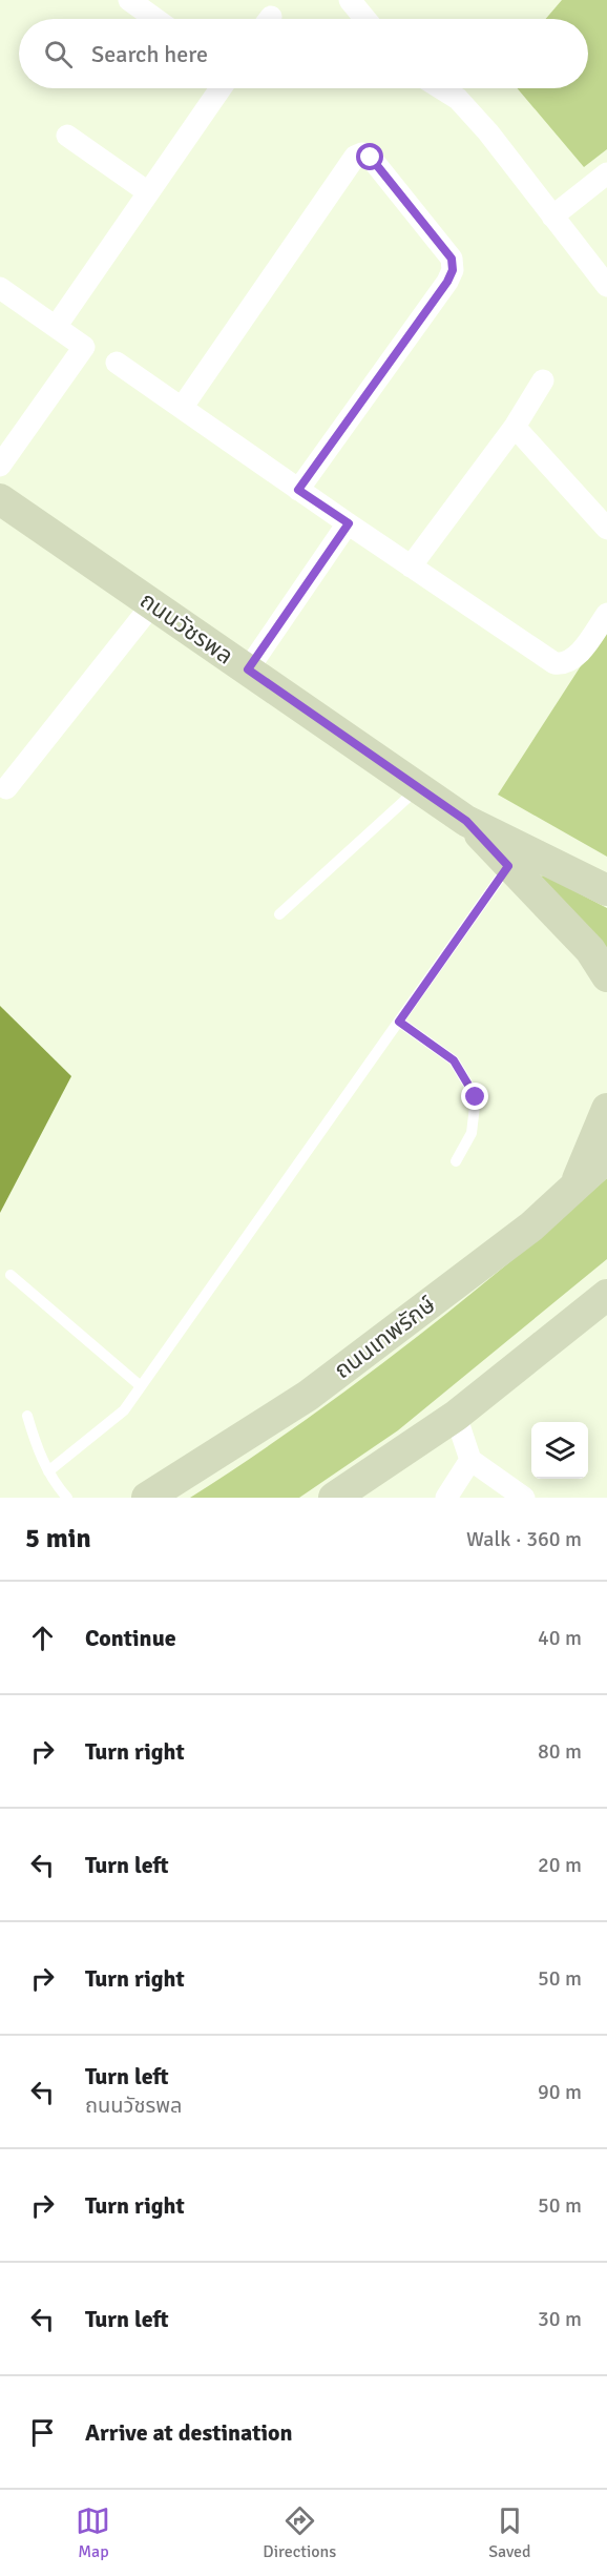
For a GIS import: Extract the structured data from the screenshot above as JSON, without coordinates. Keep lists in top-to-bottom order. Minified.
{"streets":{"street":["ถนนวัชรพล","ถนนเทพรักษ์"]},"page":{"search":"Search here","heading":["5 min","Walk · 360 m"],"list":[["Continue","40 m"],["Turn right","80 m"],["Turn left","20 m"],["Turn right","50 m"],["Turn left","ถนนวัชรพล","90 m"],["Turn right","50 m"],["Turn left","30 m"],"Arrive at destination"],"nav":["Map","Directions","Saved"]}}
